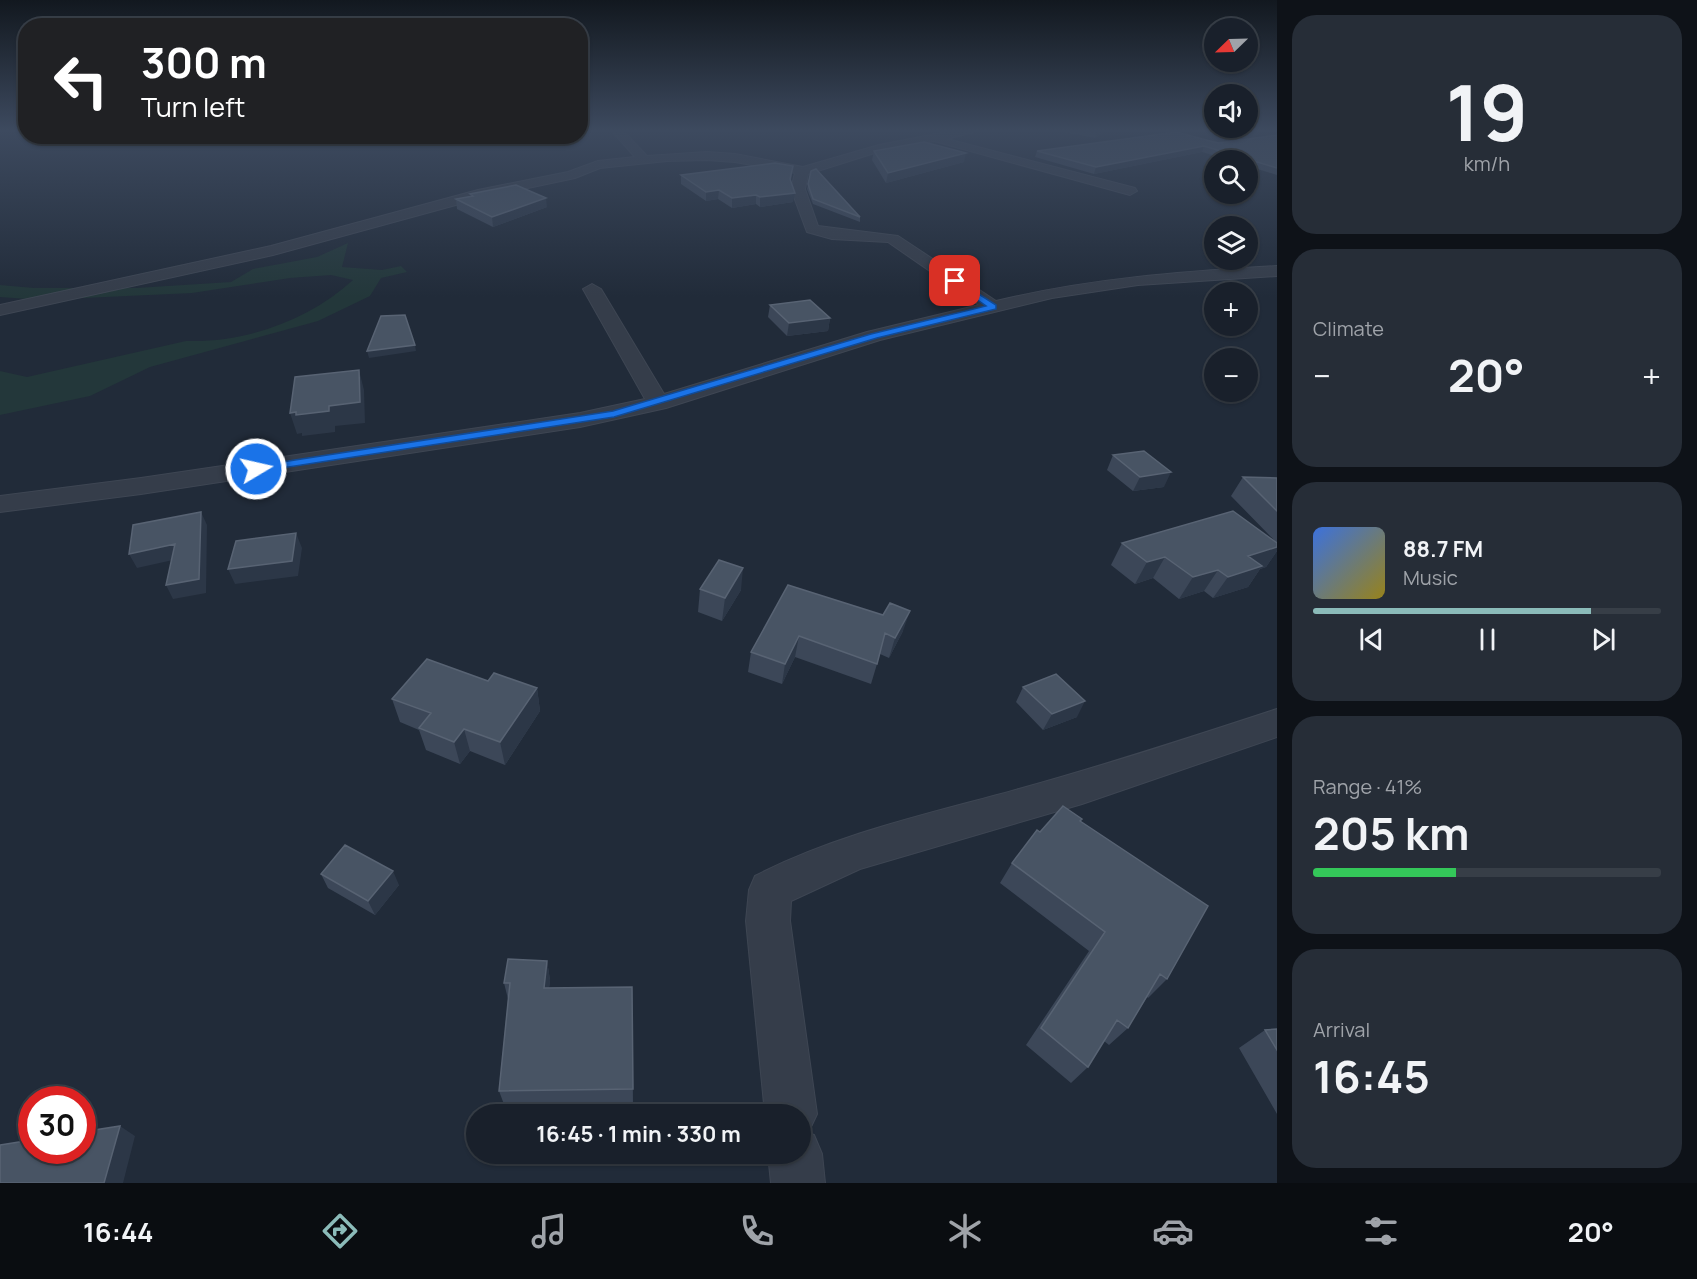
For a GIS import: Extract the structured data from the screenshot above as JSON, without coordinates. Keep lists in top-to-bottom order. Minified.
{"north":"bottom left","page":{"tile":[["19","km/h"],"Climate",["Range · 41%","205 km"],["Arrival","16:45"]],"map_buttons":["+","−"],"turn":["300 m","Turn left"],"heat":["−","20°","+"],"song":["88.7 FM","Music"],"limit":"30","trip":"16:45 · 1 min · 330 m","tabs":["16:44","20°"]}}
